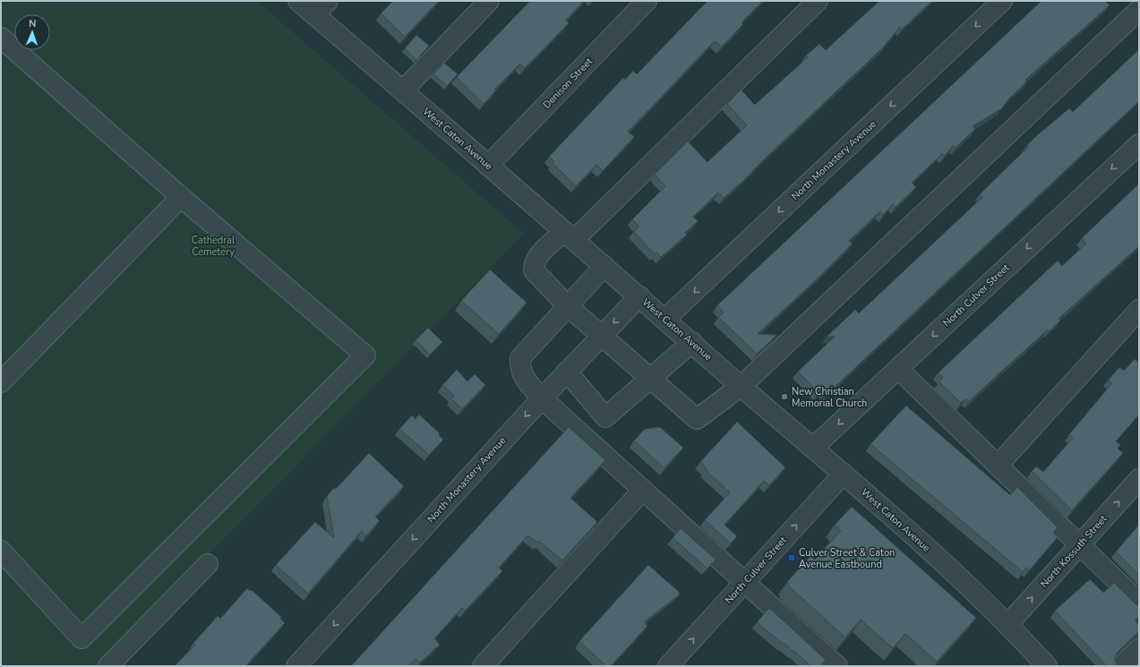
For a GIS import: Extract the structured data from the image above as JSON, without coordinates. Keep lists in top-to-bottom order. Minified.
{"streets":{"street":["Denison Street","West Caton Avenue","North Monastery Avenue","North Culver Street","North Kossuth Street"]},"crossings":[["Denison Street","West Caton Avenue"],["West Caton Avenue","North Monastery Avenue"],["West Caton Avenue","North Culver Street"],["West Caton Avenue","North Kossuth Street"]],"parks":["Cathedral Cemetery"],"places":{"other":["New Christian Memorial Church"],"transit":["Culver Street & Caton Avenue Eastbound"]},"north":"top"}
